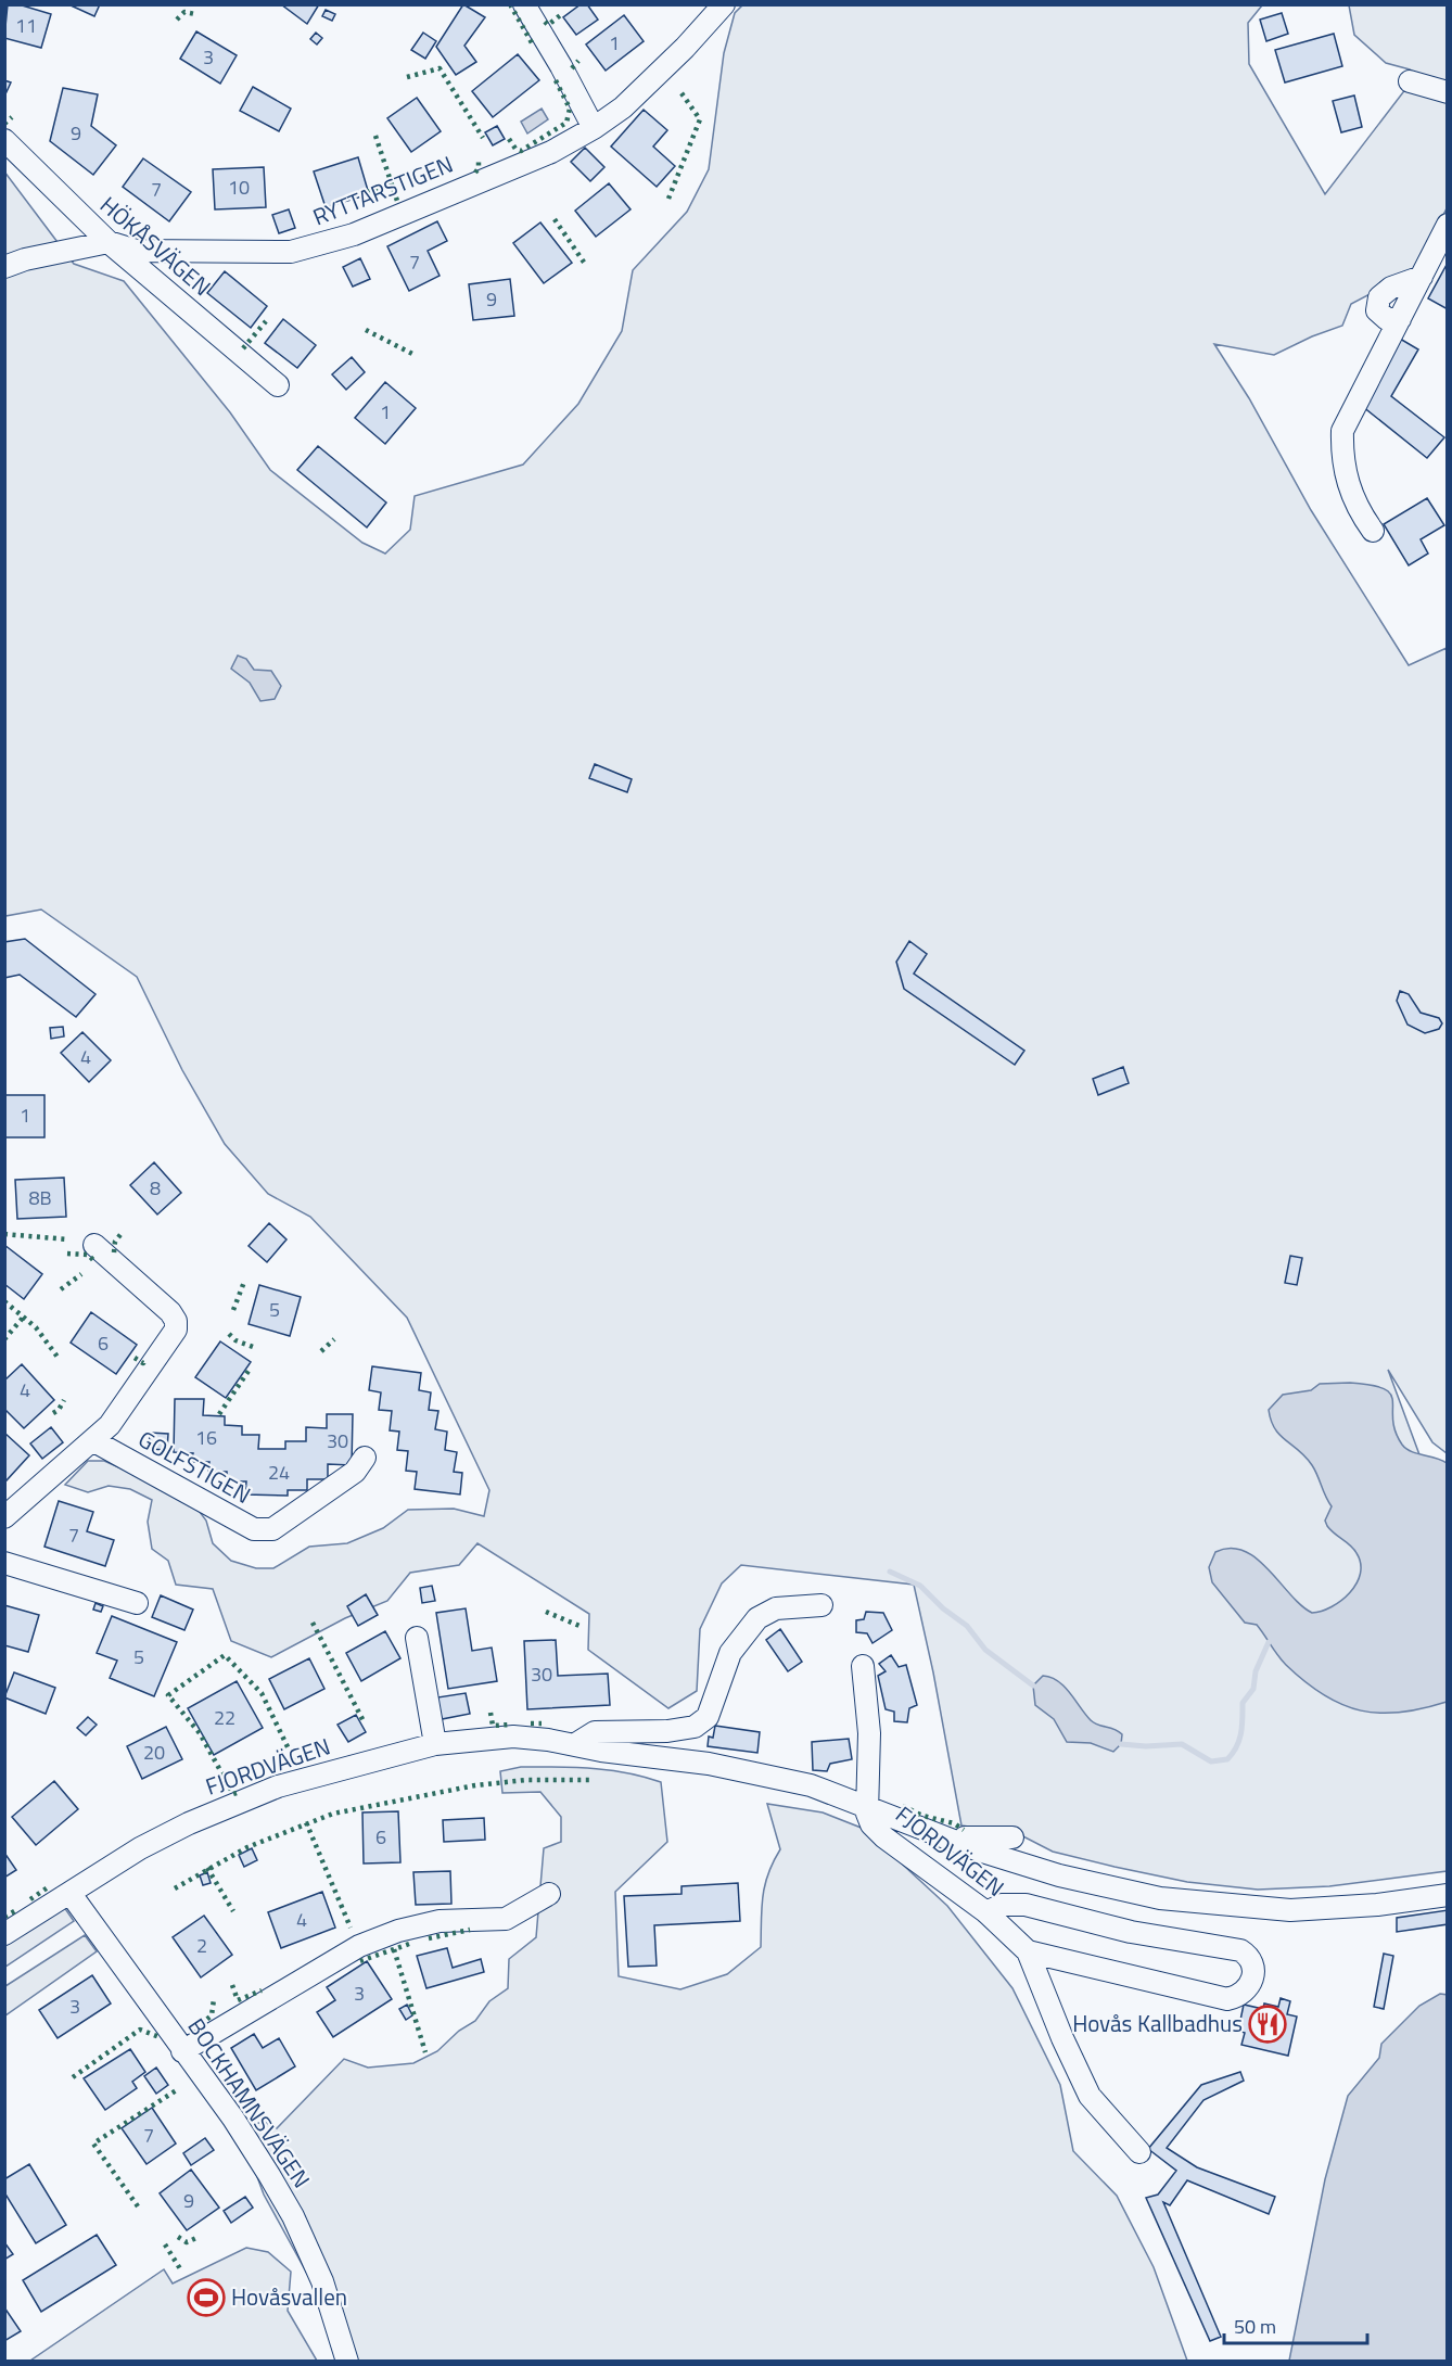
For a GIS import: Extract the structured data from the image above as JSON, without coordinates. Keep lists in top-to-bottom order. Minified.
{"streets":{"street":["RYTTARSTIGEN","HÖKÅSVÄGEN","GOLFSTIGEN","FJORDVÄGEN","BOCKHAMNSVÄGEN"]},"crossings":[["RYTTARSTIGEN","HÖKÅSVÄGEN"],["FJORDVÄGEN","BOCKHAMNSVÄGEN"]],"places":{"restaurant":["Hovås Kallbadhus"],"sports":["Hovåsvallen"]},"house_numbers":["11","1","3","9","10","7","7","9","1","4","1","8","8B","5","6","4","16","30","24","7","5","30","22","20","6","4","2","3","3","7","9"],"scale_bar":"50 m"}
